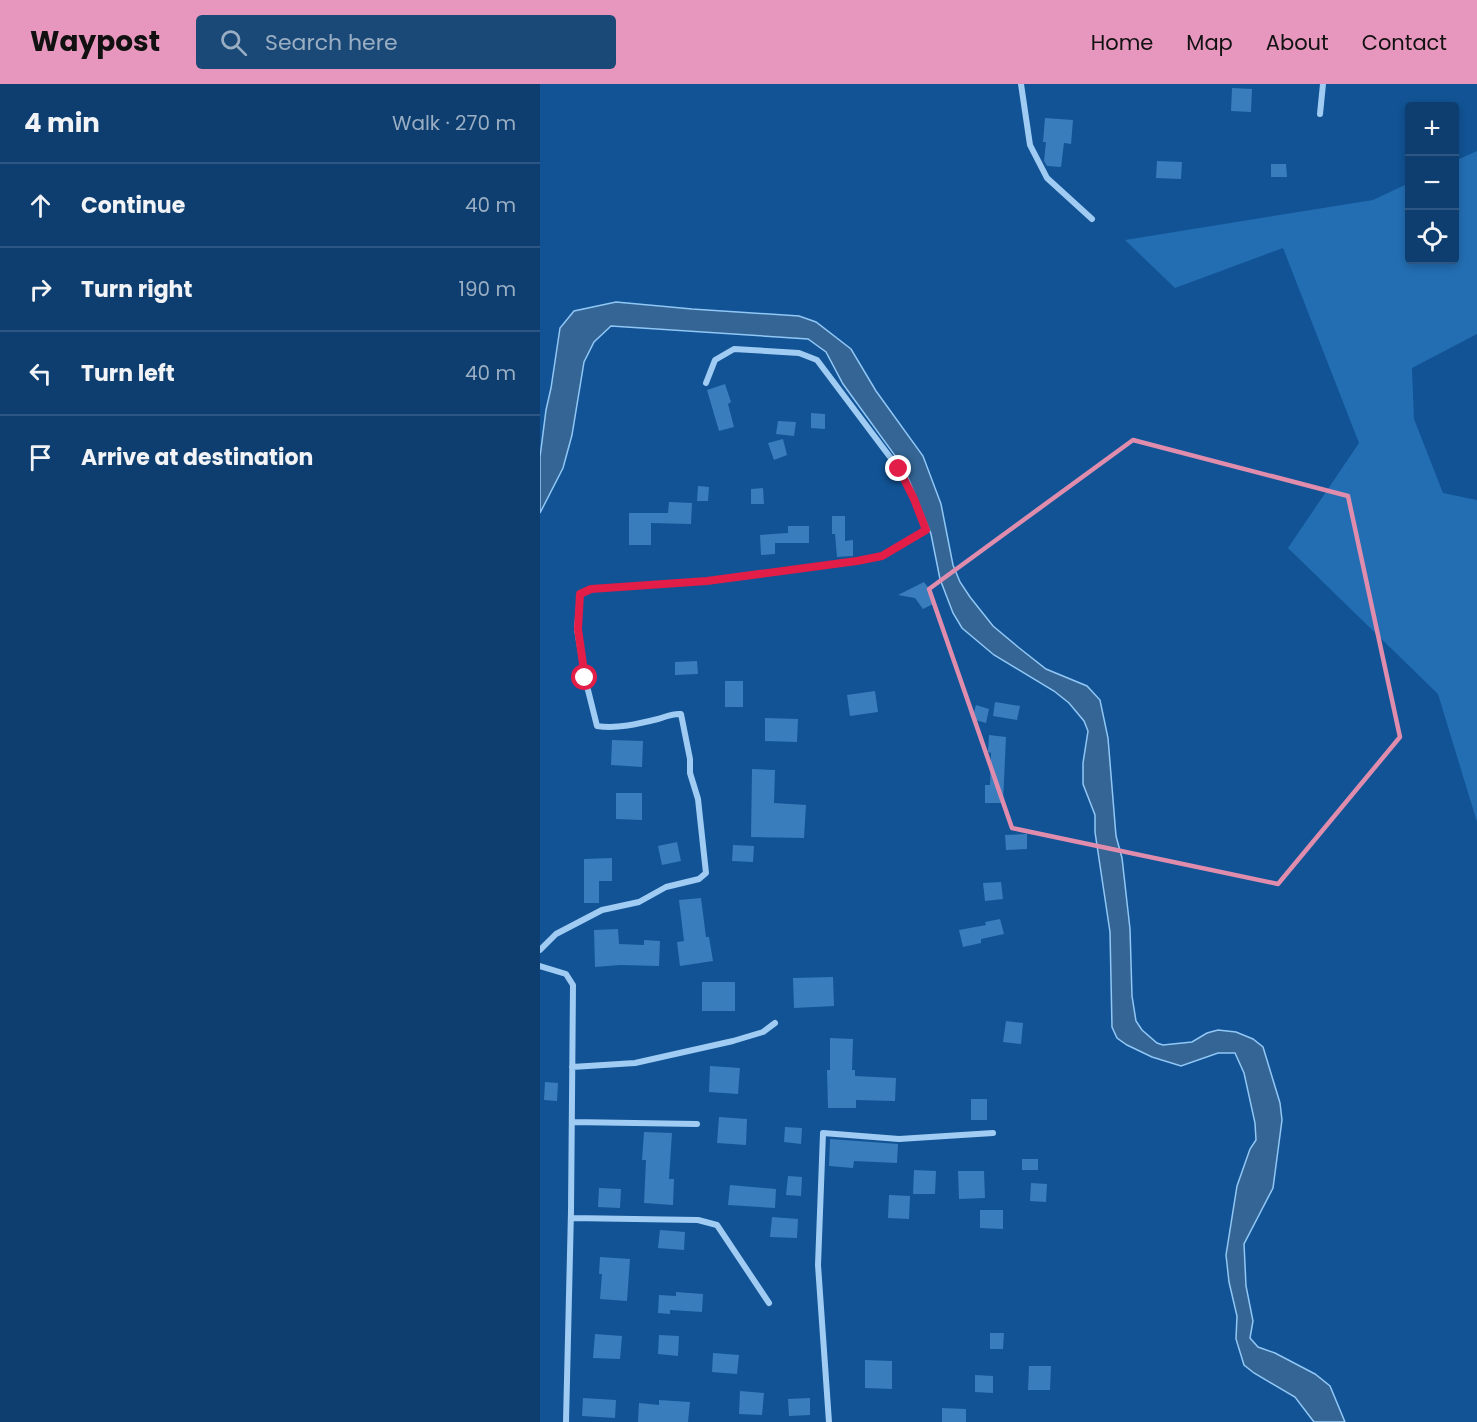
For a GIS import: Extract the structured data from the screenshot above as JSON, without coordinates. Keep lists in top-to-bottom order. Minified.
{"page":{"header":"Waypost","search":"Search here","nav":["Home","Map","About","Contact"],"heading":["4 min","Walk · 270 m"],"map_buttons":["+","−"],"list":[["Continue","40 m"],["Turn right","190 m"],["Turn left","40 m"],"Arrive at destination"]}}
